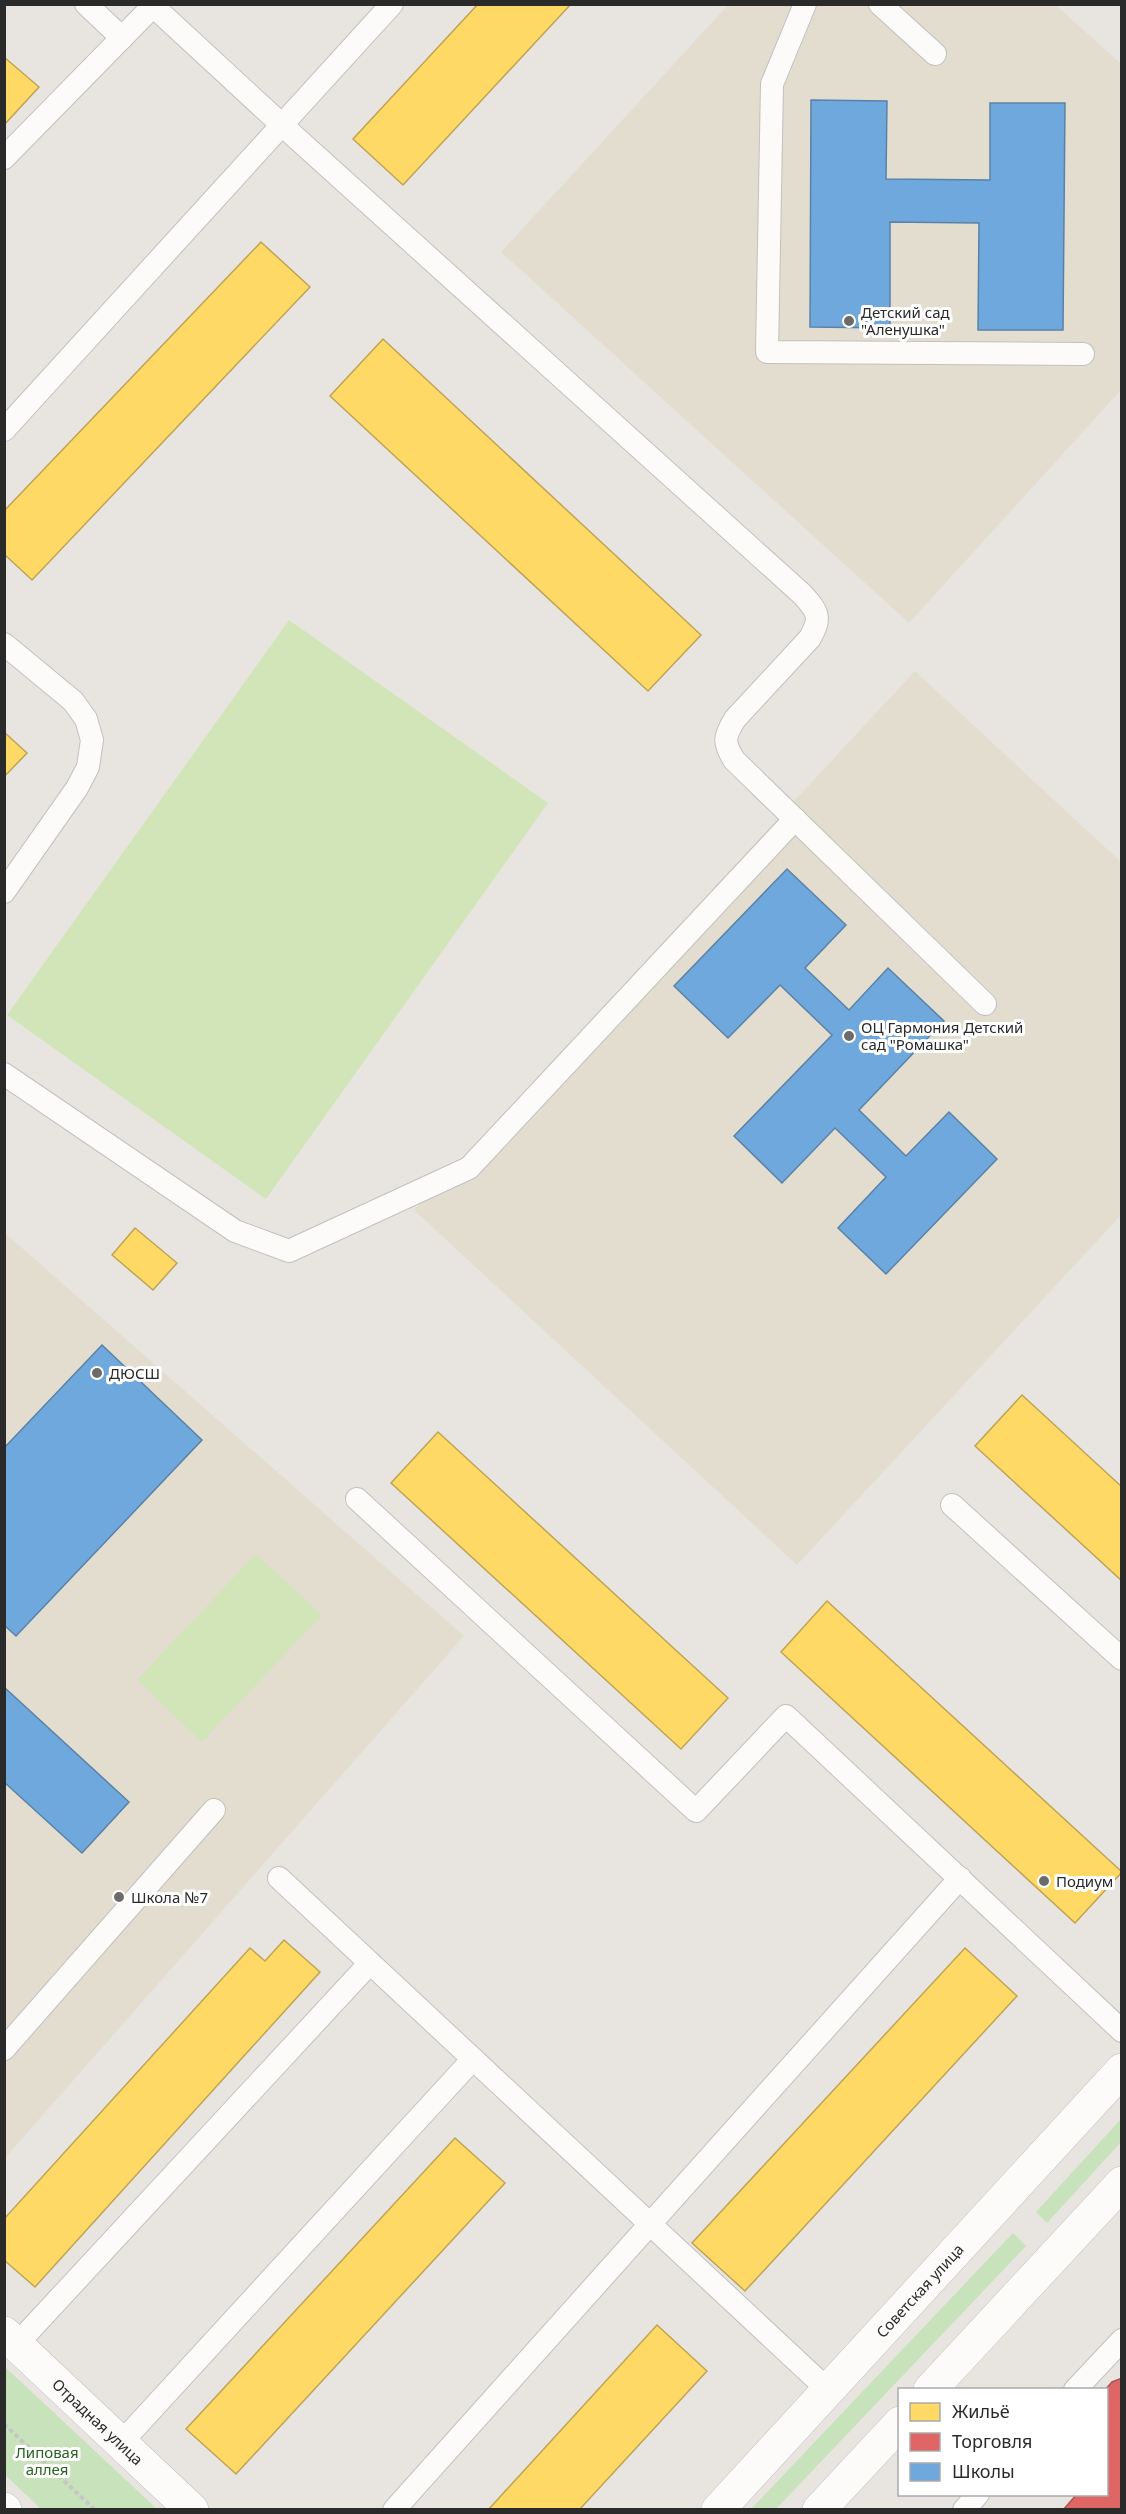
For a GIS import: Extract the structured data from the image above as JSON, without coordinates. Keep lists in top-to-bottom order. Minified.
{"streets":{"street":["Советская улица","Отрадная улица"]},"parks":["Липовая аллея"],"places":["Детский сад \"Аленушка\"","ОЦ Гармония Детский сад \"Ромашка\"","ДЮСШ","Подиум","Школа №7"],"legend":["Жильё","Торговля","Школы"]}
